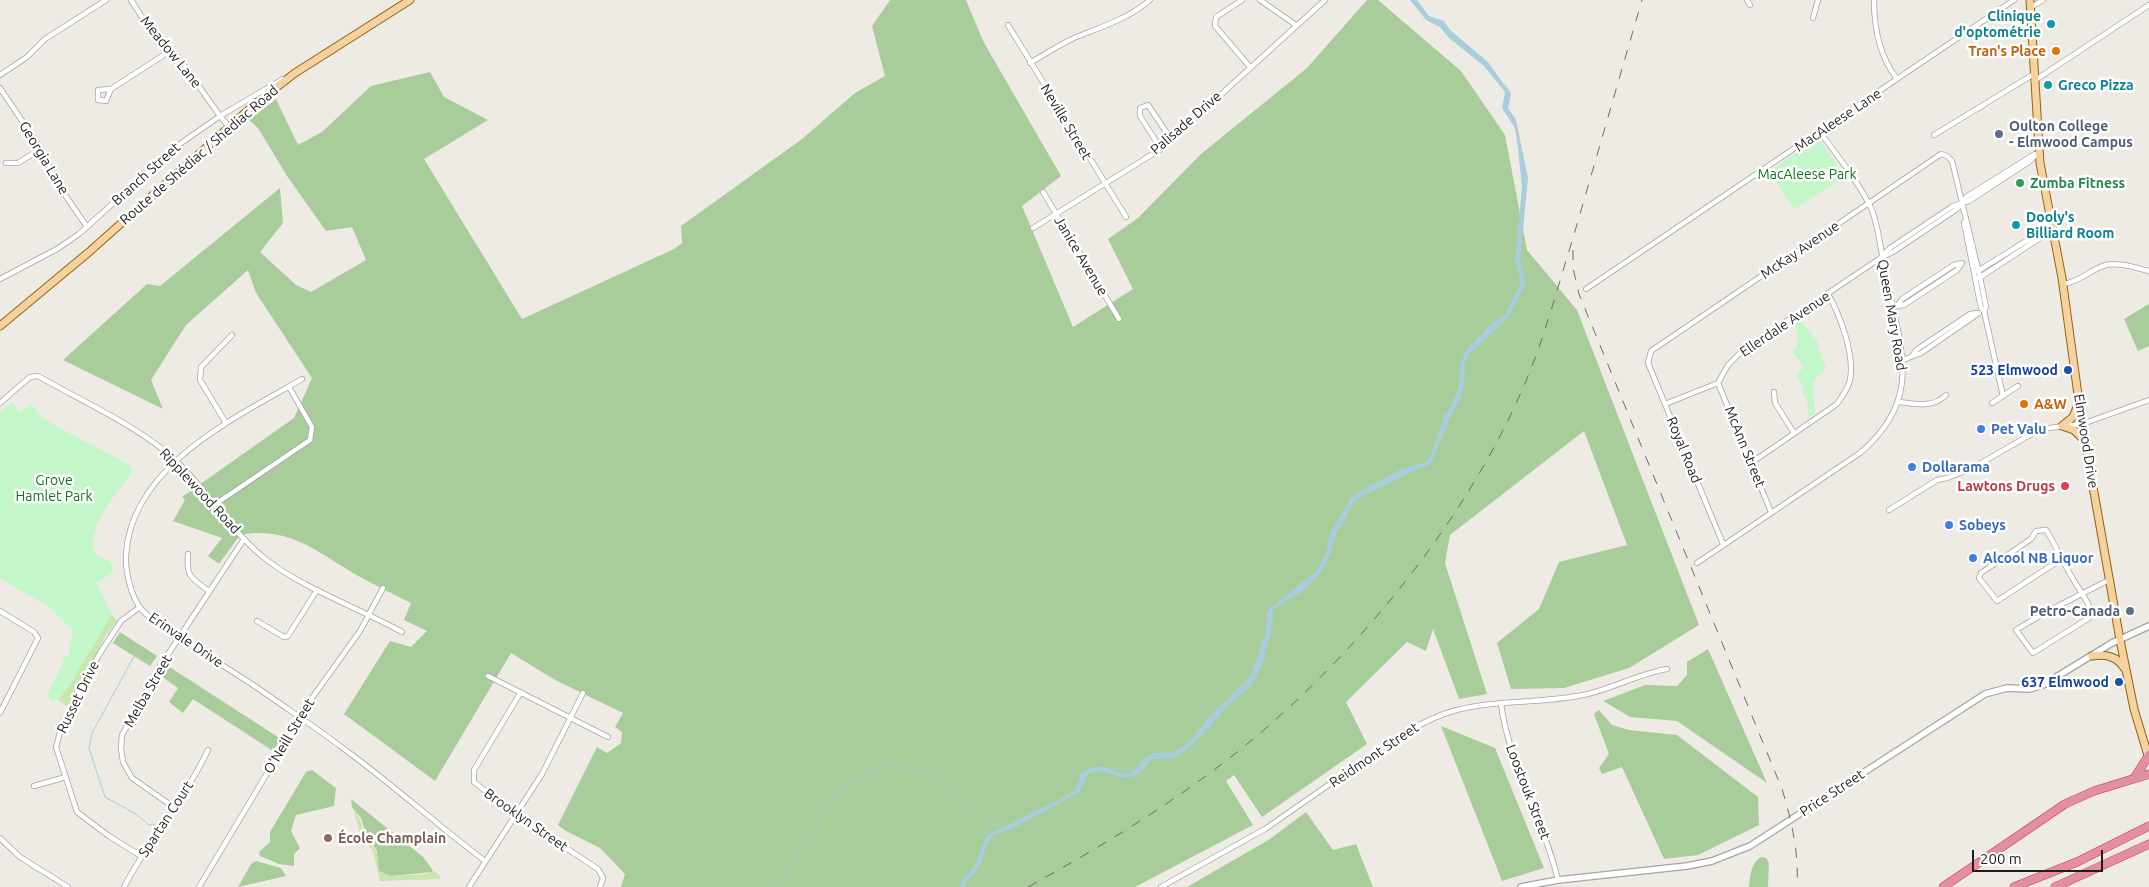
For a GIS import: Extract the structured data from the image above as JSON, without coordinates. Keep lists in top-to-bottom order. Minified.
{"streets":{"main road":["Route de Shédiac / Shediac Road","Elmwood Drive"],"street":["Meadow Lane","MacAleese Lane","Neville Street","Palisade Drive","Georgia Lane","Branch Street","McKay Avenue","Janice Avenue","Queen Mary Road","Ellerdale Avenue","McAnn Street","Royal Road","Ripplewood Road","Erinvale Drive","Melba Street","Russet Drive","O'Neill Street","Reidmont Street","Loostouk Street","Price Street","Spartan Court","Brooklyn Street"]},"crossings":[["Meadow Lane","Route de Shédiac / Shediac Road"],["Meadow Lane","Branch Street"],["MacAleese Lane","Queen Mary Road"],["Neville Street","Palisade Drive"],["Palisade Drive","Janice Avenue"],["Route de Shédiac / Shediac Road","Branch Street"],["Georgia Lane","Branch Street"],["McKay Avenue","Queen Mary Road"],["McKay Avenue","Ellerdale Avenue"],["McKay Avenue","Royal Road"],["Queen Mary Road","Ellerdale Avenue"],["Queen Mary Road","McAnn Street"],["Queen Mary Road","Royal Road"],["Ellerdale Avenue","Elmwood Drive"],["Ellerdale Avenue","McAnn Street"],["Elmwood Drive","Price Street"],["Ripplewood Road","Erinvale Drive"],["Ripplewood Road","Melba Street"],["Ripplewood Road","O'Neill Street"],["Erinvale Drive","Melba Street"],["Erinvale Drive","Russet Drive"],["Erinvale Drive","O'Neill Street"],["Melba Street","Spartan Court"],["Russet Drive","Spartan Court"],["Reidmont Street","Loostouk Street"],["Loostouk Street","Price Street"]],"parks":["MacAleese Park","Grove Hamlet Park"],"places":["Clinique d'optométrie","Tran's Place","Greco Pizza","Oulton College - Elmwood Campus","Zumba Fitness","Dooly's Billiard Room","523 Elmwood","A&W","Pet Valu","Dollarama","Lawtons Drugs","Sobeys","Alcool NB Liquor","Petro-Canada","637 Elmwood","École Champlain"],"scale_bar":"200 m"}
